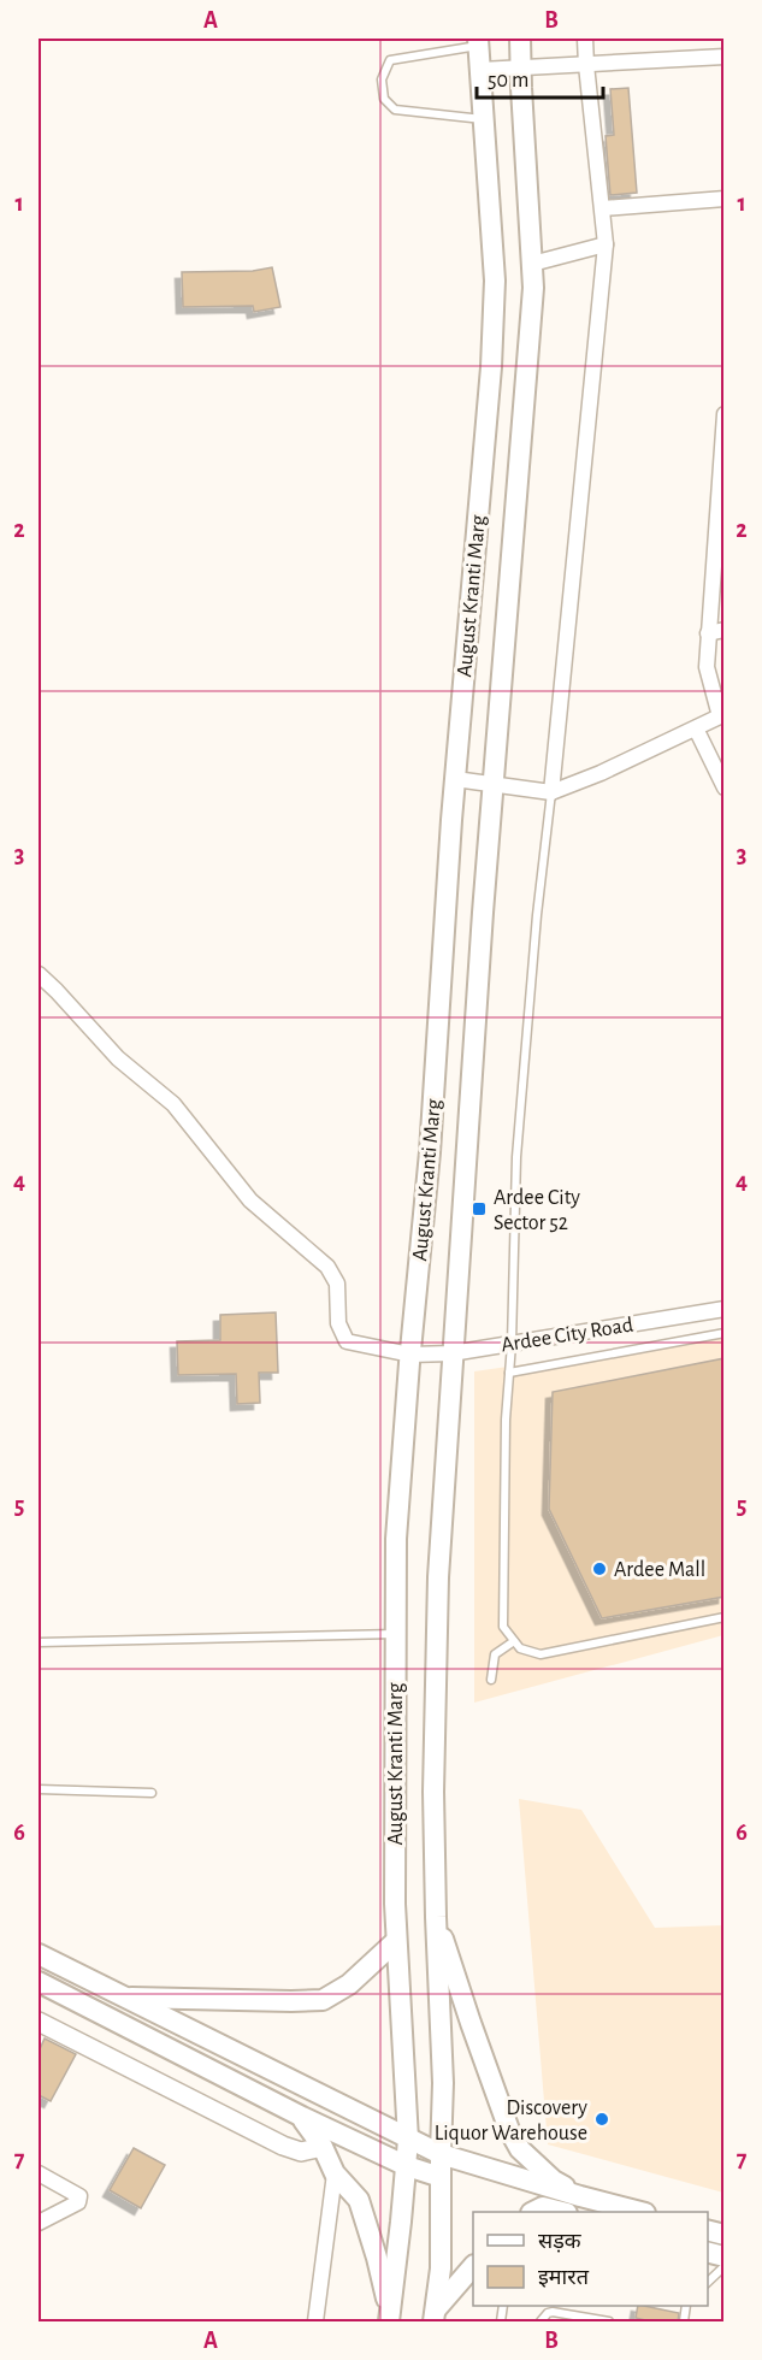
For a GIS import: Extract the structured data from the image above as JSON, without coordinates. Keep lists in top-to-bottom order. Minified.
{"streets":{"main road":["August Kranti Marg"],"street":["Ardee City Road"]},"crossings":[["August Kranti Marg","Ardee City Road"]],"places":{"transit":["Ardee City Sector 52"],"other":["Ardee Mall","Discovery Liquor Warehouse"]},"legend":["सड़क","इमारत"],"scale_bar":"50 m","grid":{"columns":["A","B"],"rows":["1","2","3","4","5","6","7"]}}
